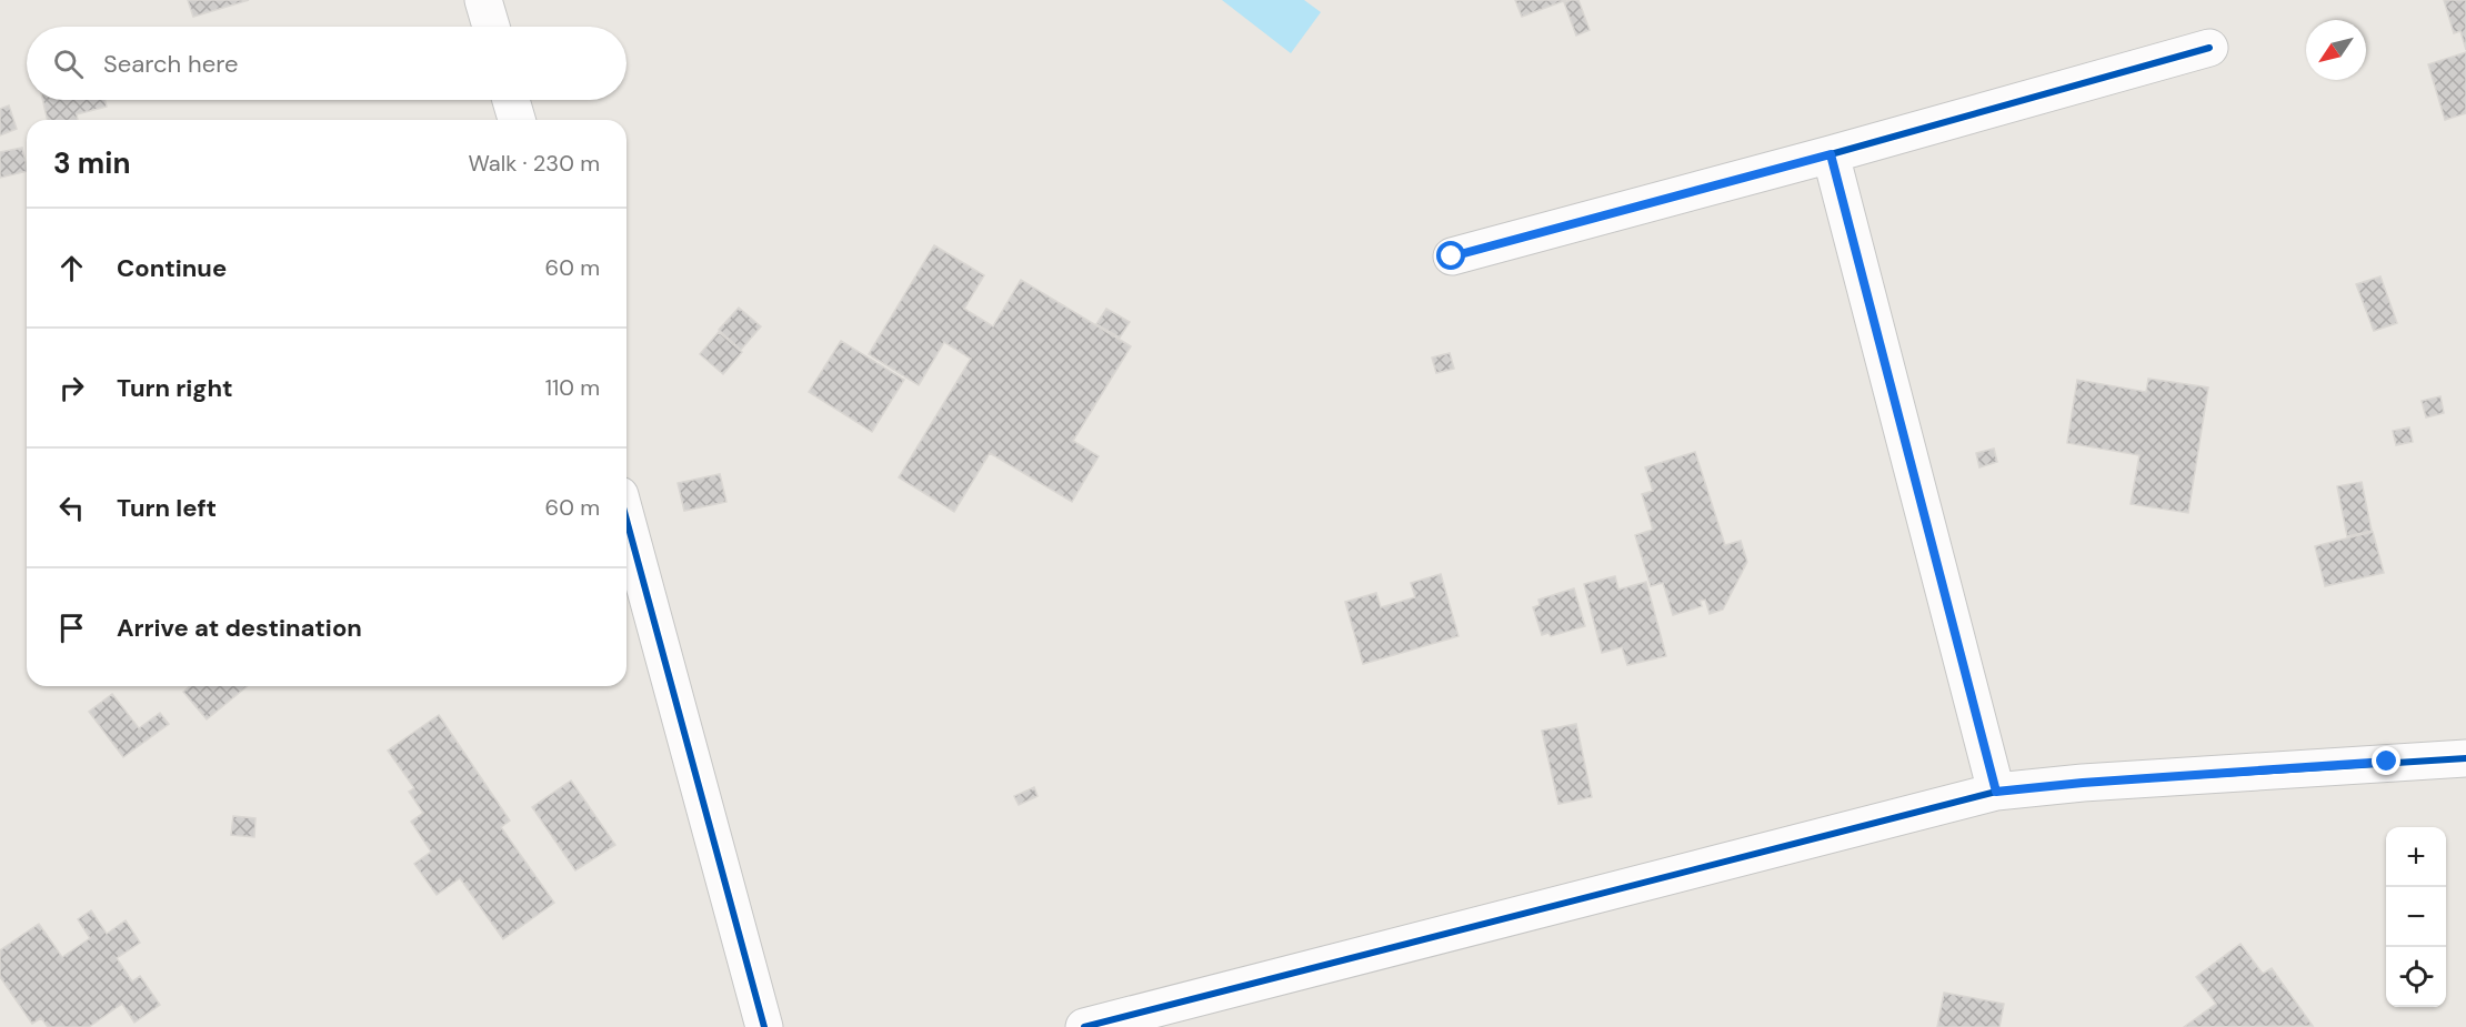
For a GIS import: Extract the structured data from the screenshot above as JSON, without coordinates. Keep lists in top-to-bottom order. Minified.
{"north":"bottom left","page":{"search":"Search here","heading":["3 min","Walk · 230 m"],"list":[["Continue","60 m"],["Turn right","110 m"],["Turn left","60 m"],"Arrive at destination"],"map_buttons":["+","−"]}}
